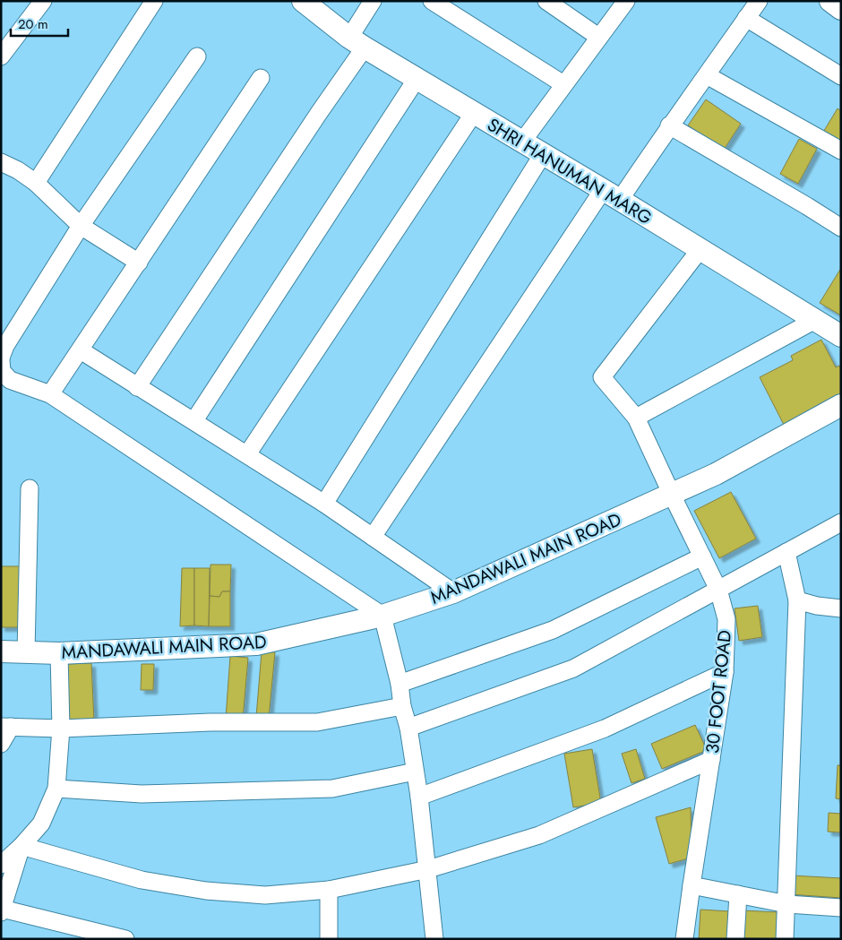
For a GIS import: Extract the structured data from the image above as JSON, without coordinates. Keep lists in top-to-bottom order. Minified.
{"streets":{"street":["SHRI HANUMAN MARG","MANDAWALI MAIN ROAD","30 FOOT ROAD"]},"crossings":[["SHRI HANUMAN MARG","30 FOOT ROAD"],["MANDAWALI MAIN ROAD","30 FOOT ROAD"]],"scale_bar":"20 m"}
